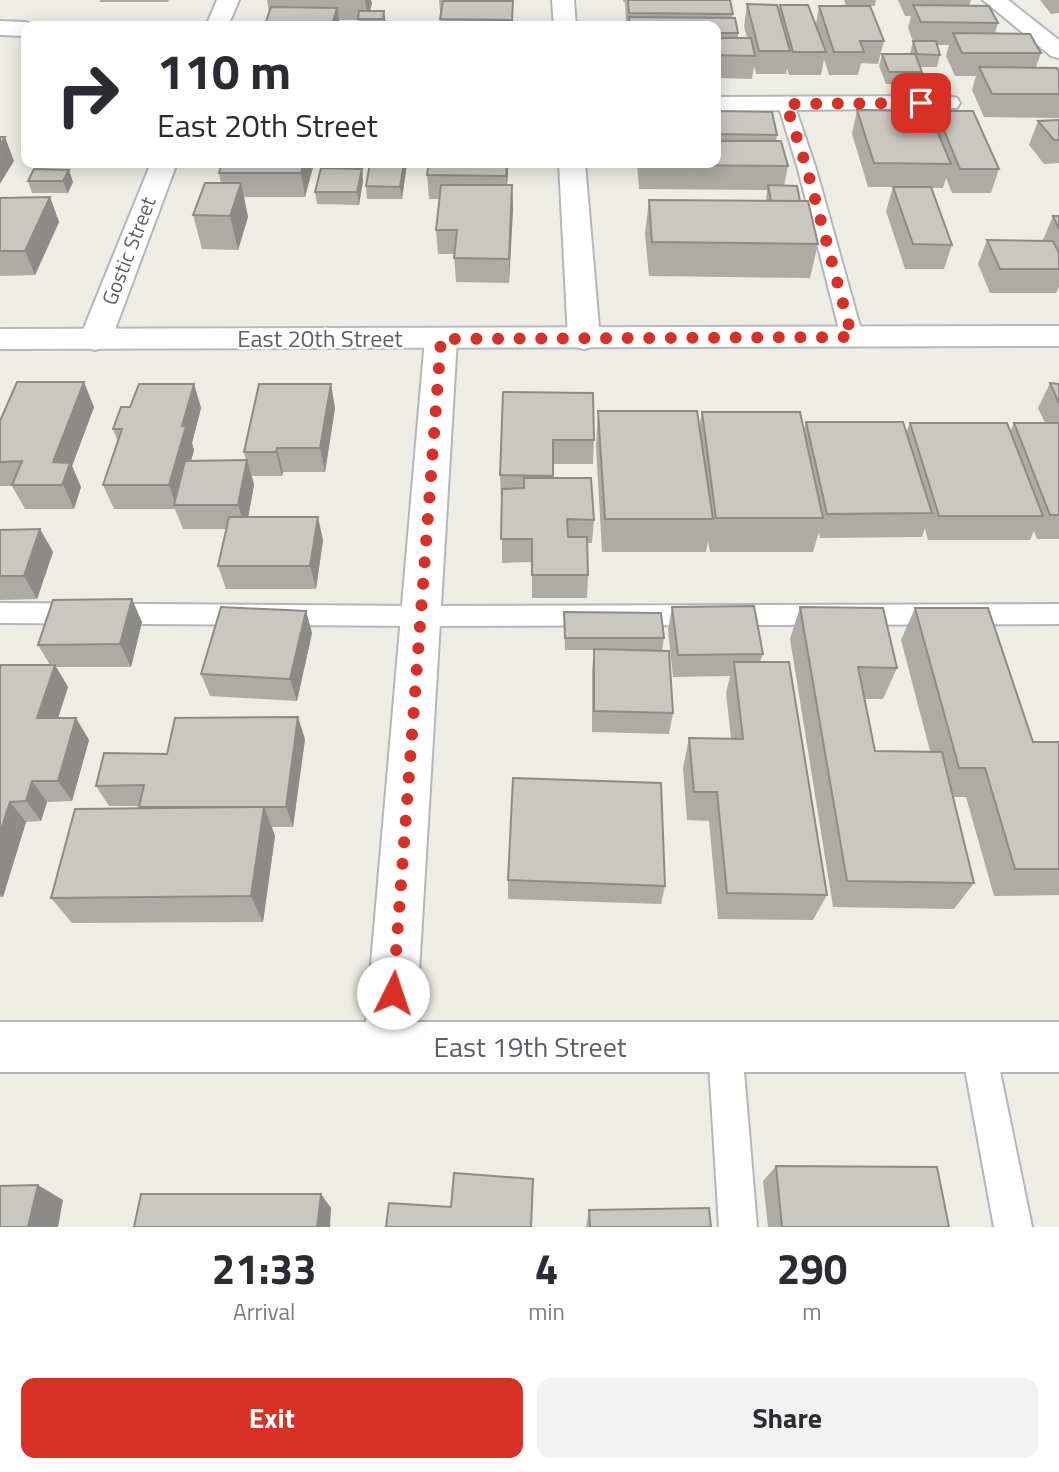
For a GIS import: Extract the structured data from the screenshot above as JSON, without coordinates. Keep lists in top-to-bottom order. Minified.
{"streets":{"street":["Gostic Street","East 20th Street","East 19th Street"]},"crossings":[["Gostic Street","East 20th Street"]],"page":{"turn":["110 m","East 20th Street"],"eta":["21:33","Arrival","4","min","290","m"],"buttons":["Exit","Share"]}}
